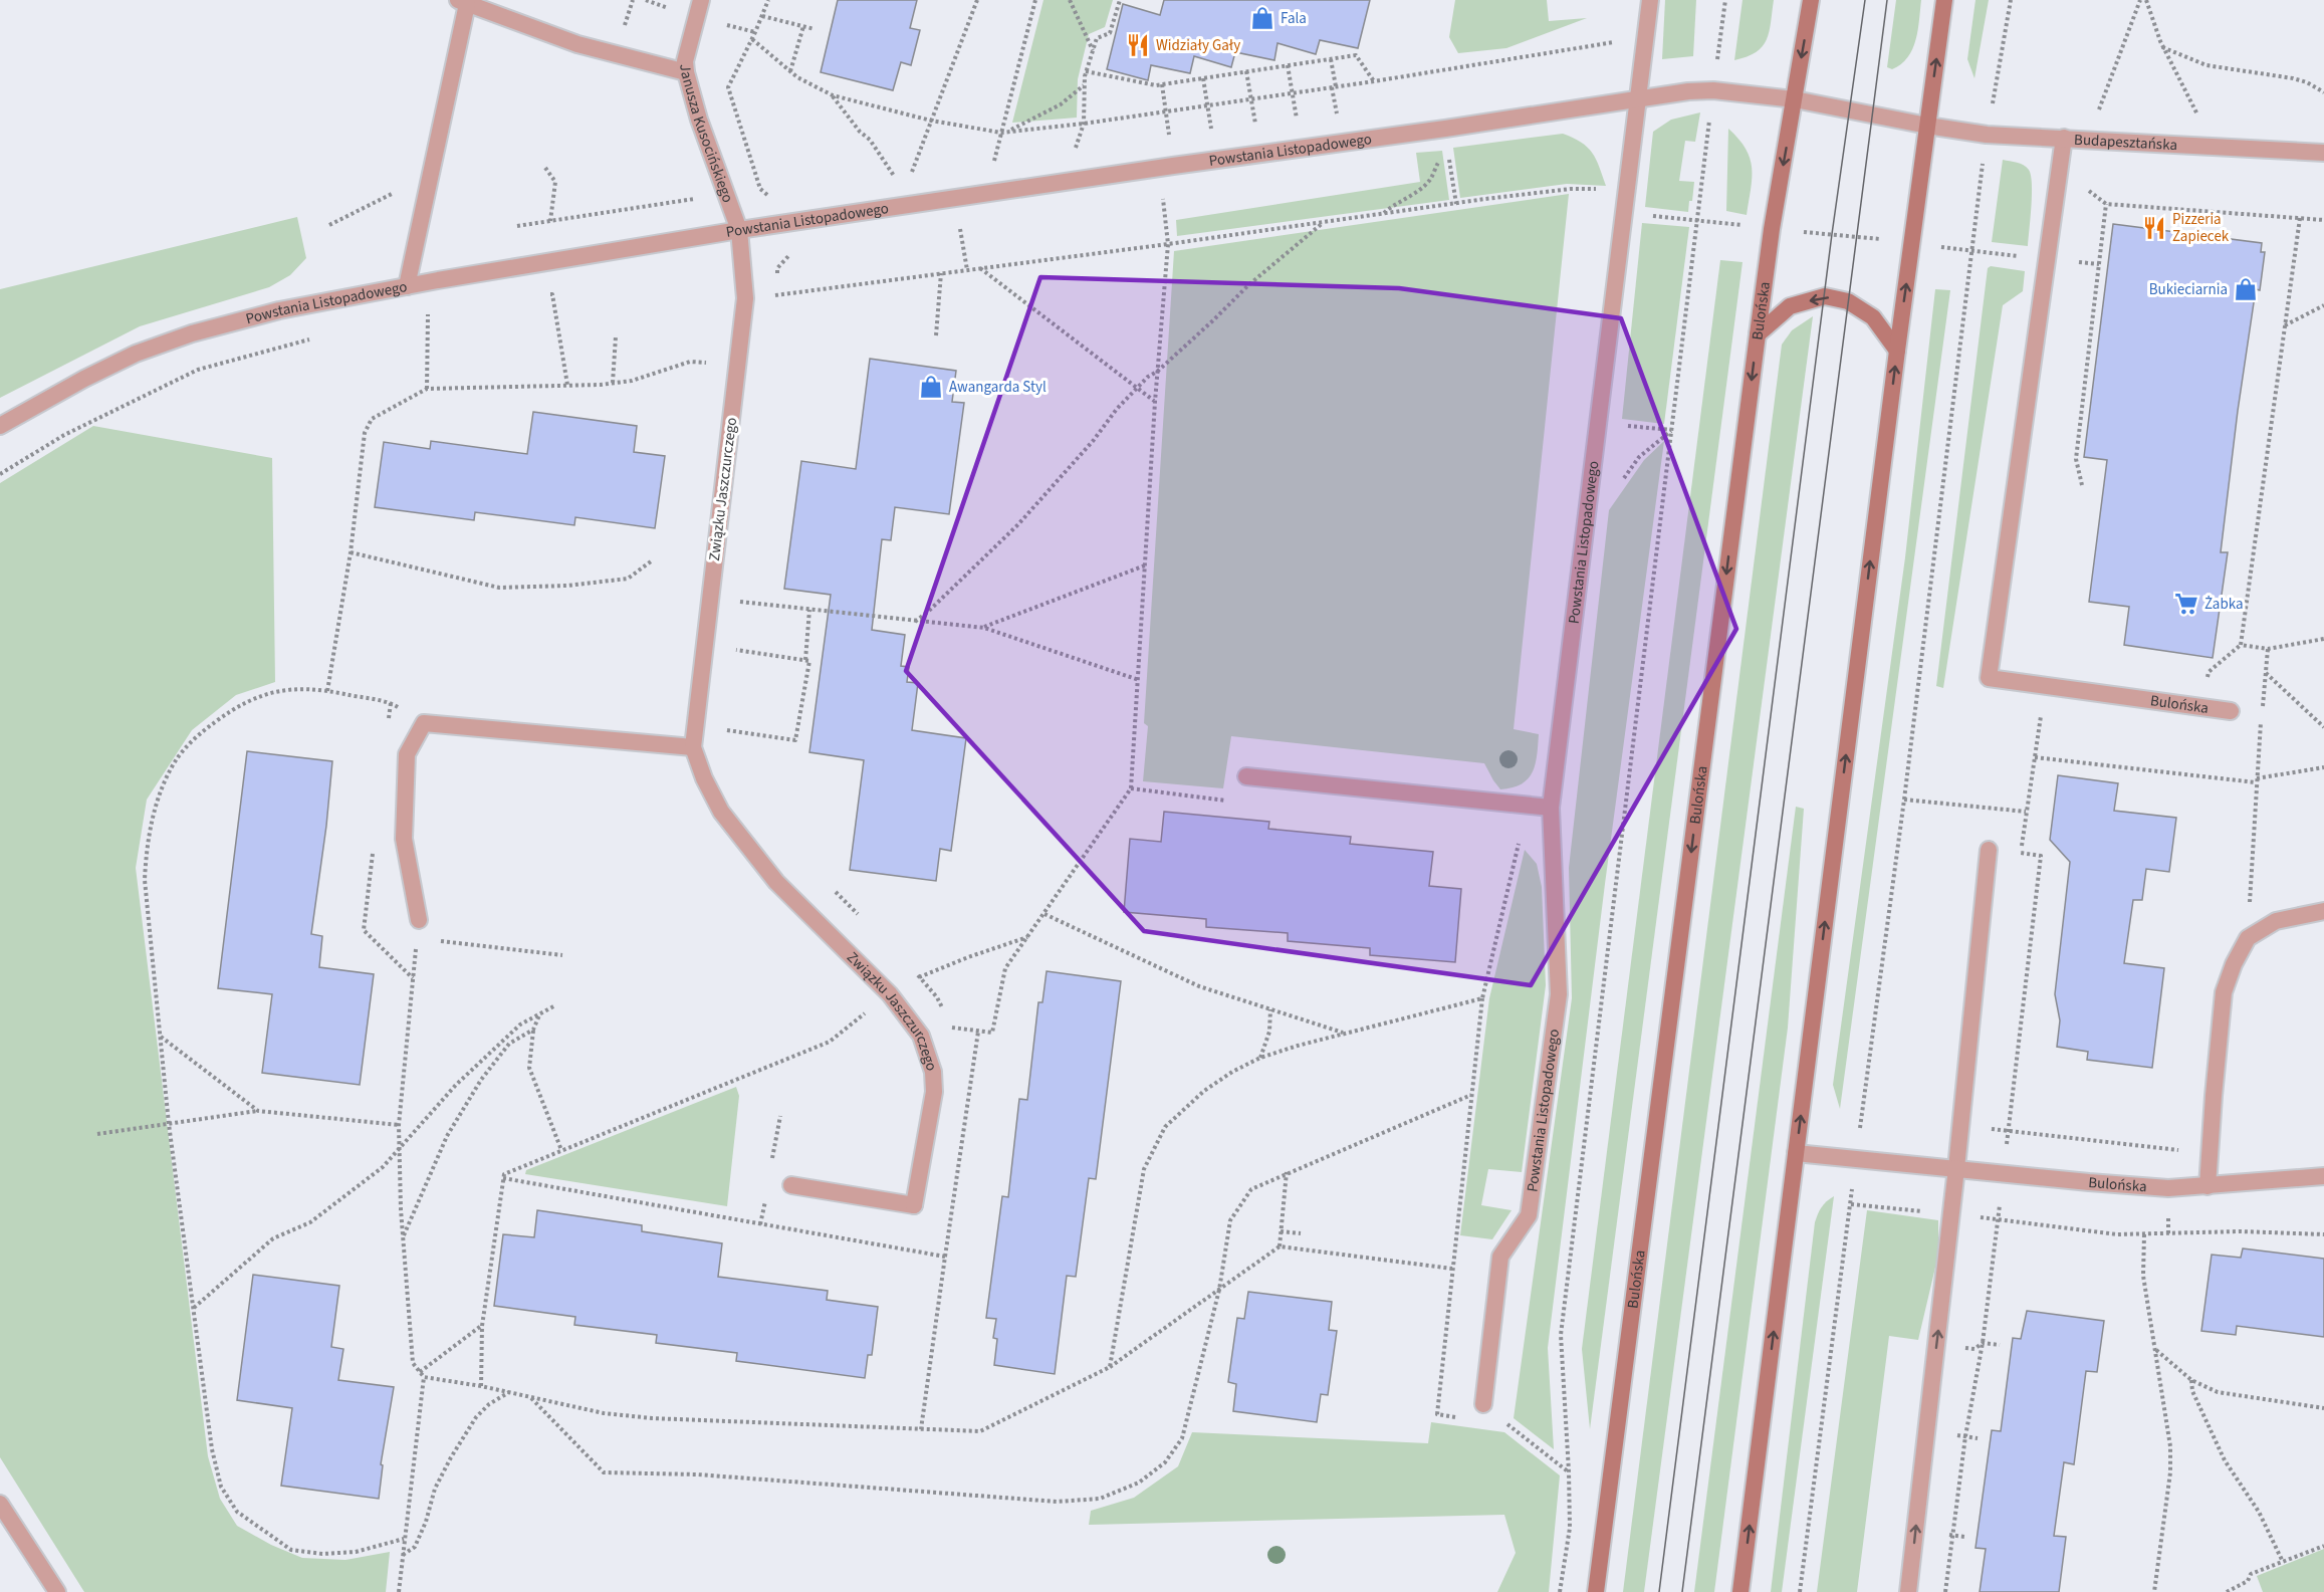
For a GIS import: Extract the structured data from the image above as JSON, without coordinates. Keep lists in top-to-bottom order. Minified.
{"streets":{"main road":["Bulońska"],"street":["Janusza Kusocińskiego","Budapesztańska","Powstania Listopadowego","Związku Jaszczurczego"]},"crossings":[["Janusza Kusocińskiego","Powstania Listopadowego"],["Janusza Kusocińskiego","Związku Jaszczurczego"],["Budapesztańska","Powstania Listopadowego"],["Budapesztańska","Bulońska"],["Powstania Listopadowego","Bulońska"],["Powstania Listopadowego","Związku Jaszczurczego"]],"places":{"shop":["Fala","Bukieciarnia","Awangarda Styl"],"restaurant":["Widziały Gały","Pizzeria Zapiecek"],"supermarket":["Żabka"]}}
